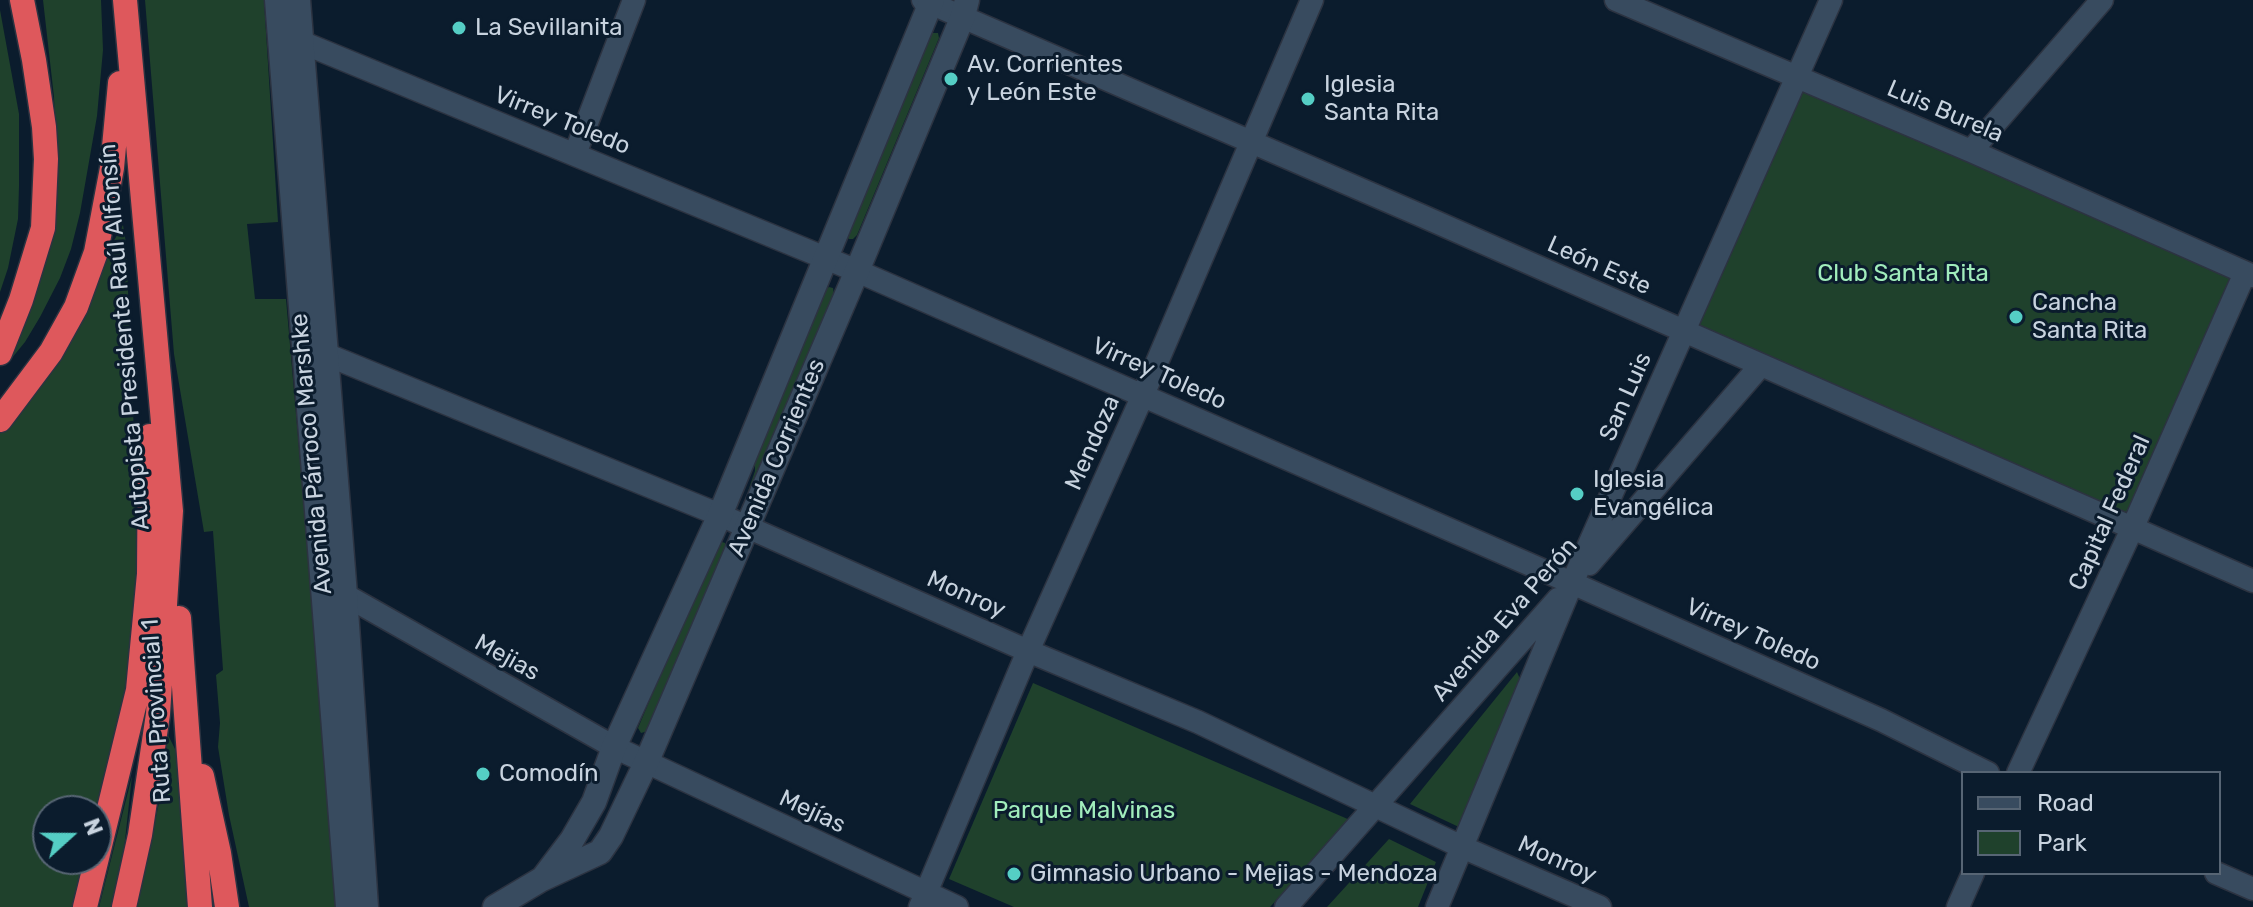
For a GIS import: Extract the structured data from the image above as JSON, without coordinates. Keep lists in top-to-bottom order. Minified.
{"streets":{"highway":["Autopista Presidente Raúl Alfonsín","Ruta Provincial 1"],"street":["Luis Burela","Virrey Toledo","León Este","San Luis","Mendoza","Avenida Párroco Marshke","Avenida Corrientes","Capital Federal","Monroy","Avenida Eva Perón","Mejias","Mejías"]},"crossings":[["Luis Burela","San Luis"],["Luis Burela","Capital Federal"],["Virrey Toledo","San Luis"],["Virrey Toledo","Mendoza"],["Virrey Toledo","Avenida Párroco Marshke"],["Virrey Toledo","Avenida Corrientes"],["Virrey Toledo","Avenida Eva Perón"],["León Este","San Luis"],["León Este","Mendoza"],["León Este","Avenida Corrientes"],["León Este","Capital Federal"],["León Este","Avenida Eva Perón"],["Autopista Presidente Raúl Alfonsín","Ruta Provincial 1"],["San Luis","Monroy"],["San Luis","Avenida Eva Perón"],["Mendoza","Monroy"],["Mendoza","Mejías"],["Avenida Párroco Marshke","Monroy"],["Avenida Párroco Marshke","Mejias"],["Avenida Corrientes","Monroy"],["Avenida Corrientes","Mejias"],["Avenida Corrientes","Mejías"],["Monroy","Avenida Eva Perón"],["Mejias","Mejías"]],"parks":["Club Santa Rita","Parque Malvinas"],"places":["La Sevillanita","Av. Corrientes y León Este","Iglesia Santa Rita","Cancha Santa Rita","Iglesia Evangélica","Comodín","Gimnasio Urbano - Mejias - Mendoza"],"legend":["Road","Park"],"north":"right"}
